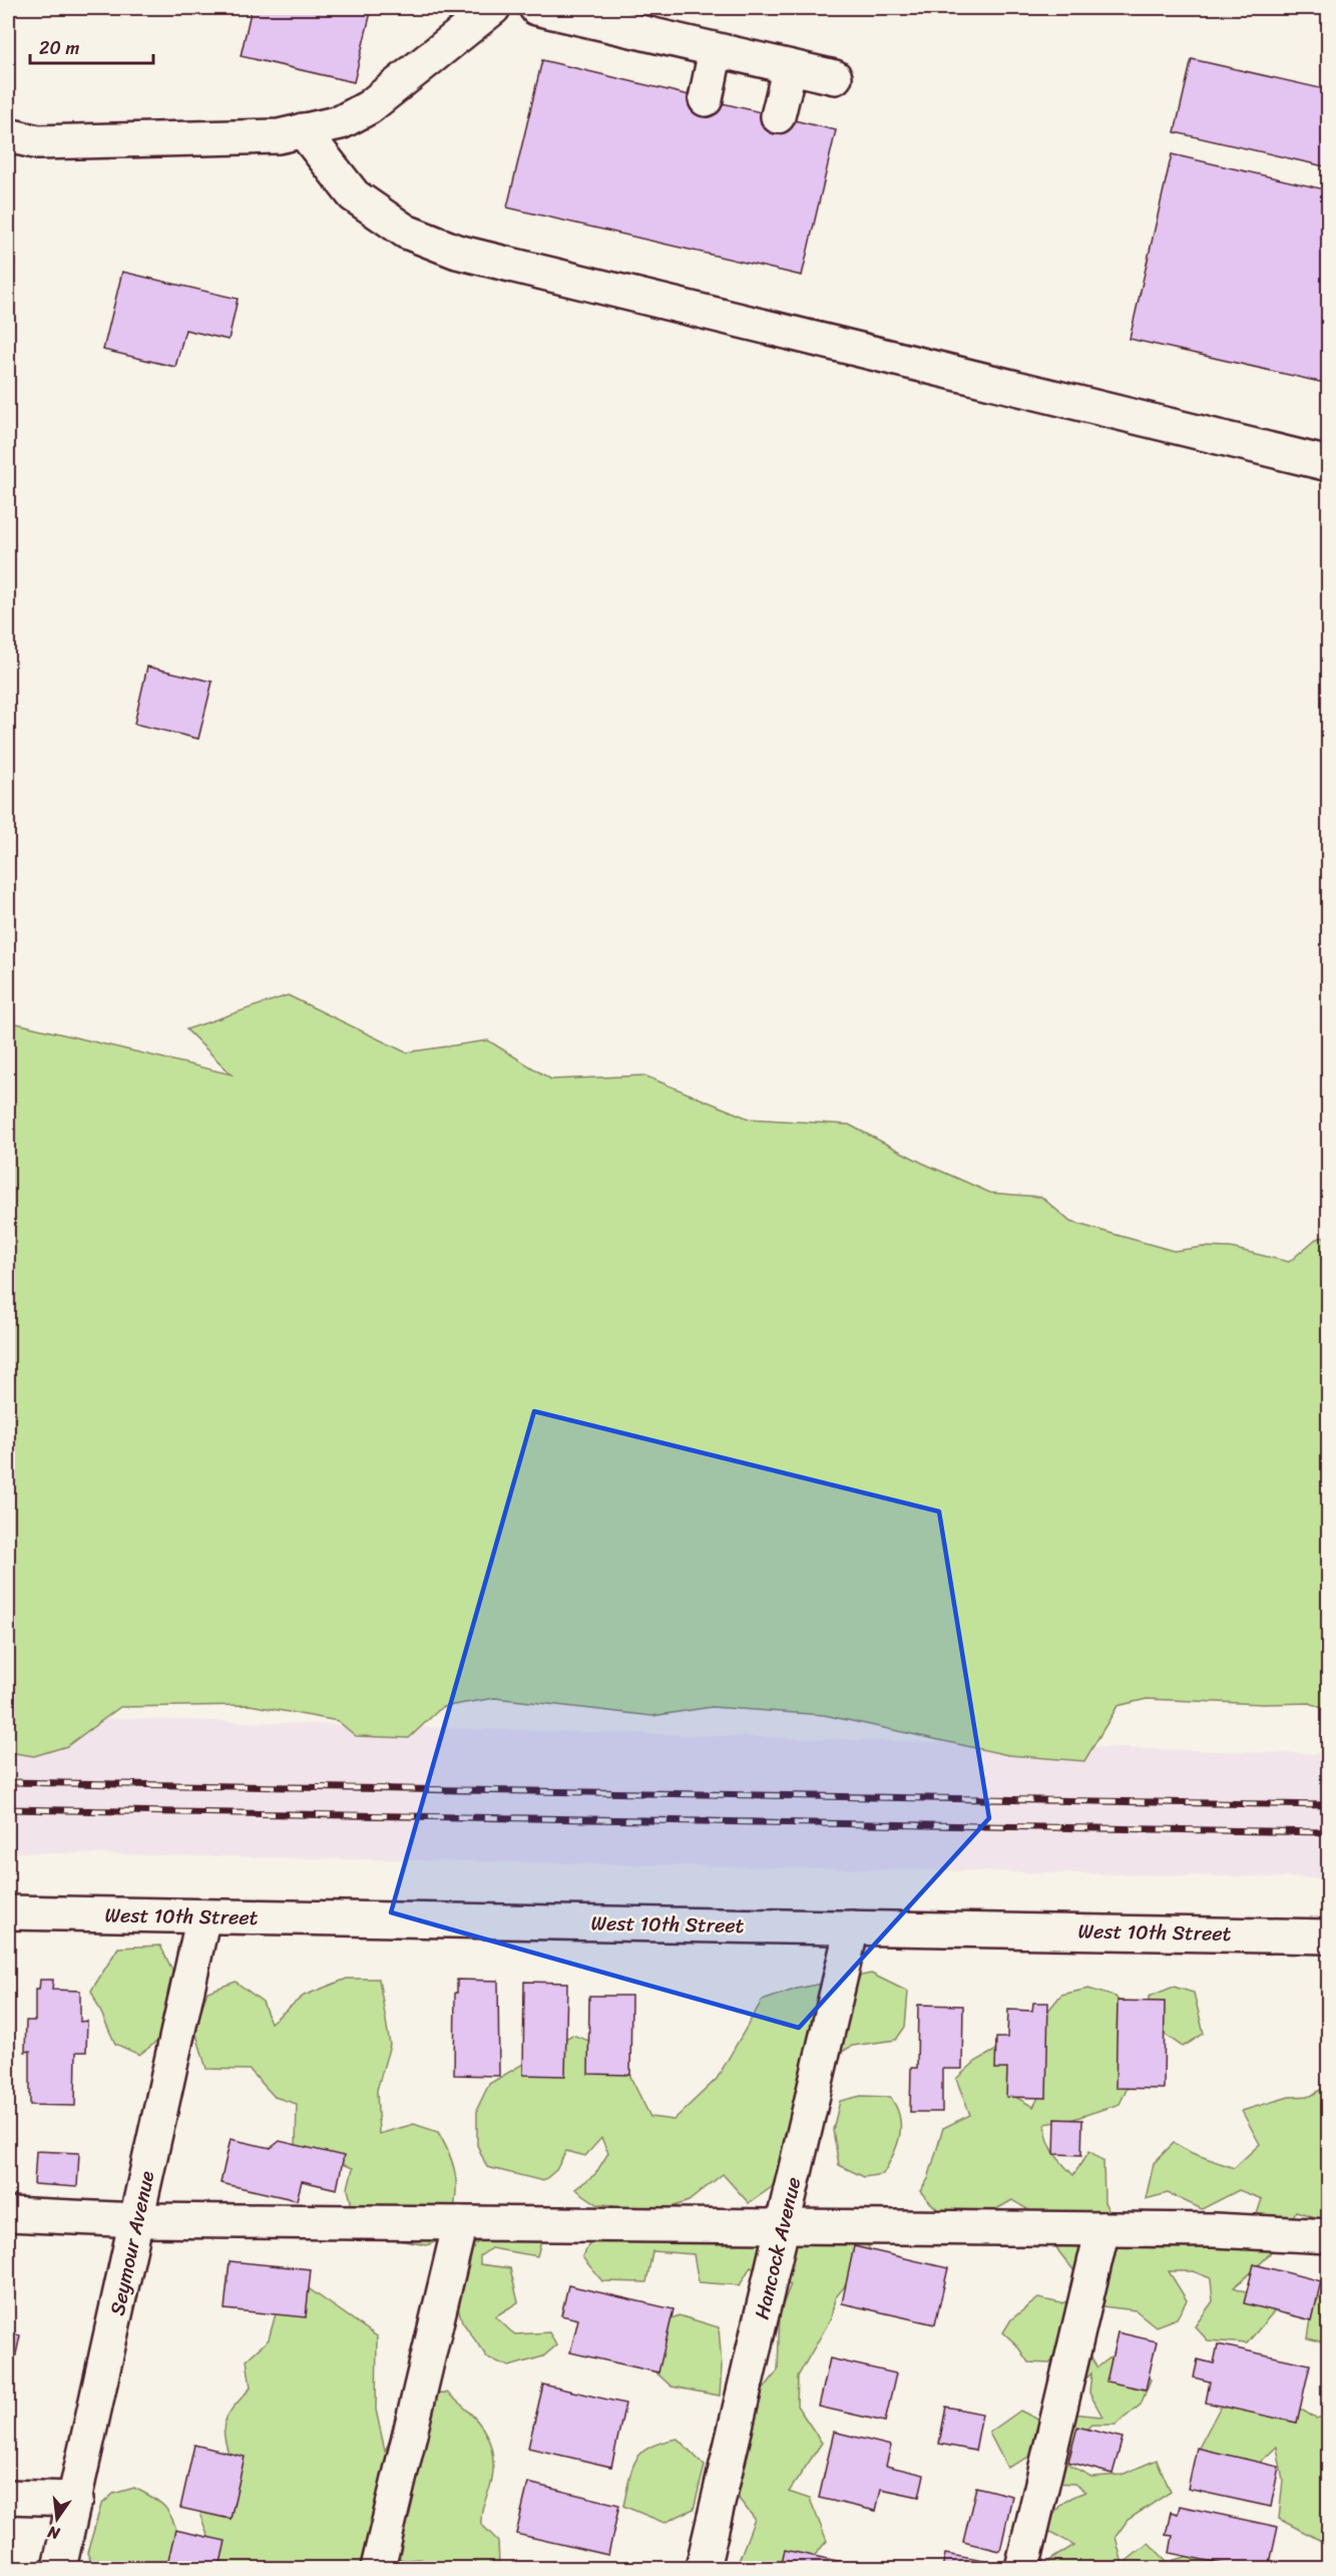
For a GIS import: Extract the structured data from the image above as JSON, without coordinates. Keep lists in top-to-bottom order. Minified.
{"streets":{"street":["West 10th Street","Seymour Avenue","Hancock Avenue"]},"crossings":[["West 10th Street","Seymour Avenue"],["West 10th Street","Hancock Avenue"]],"scale_bar":"20 m","north":"bottom"}
